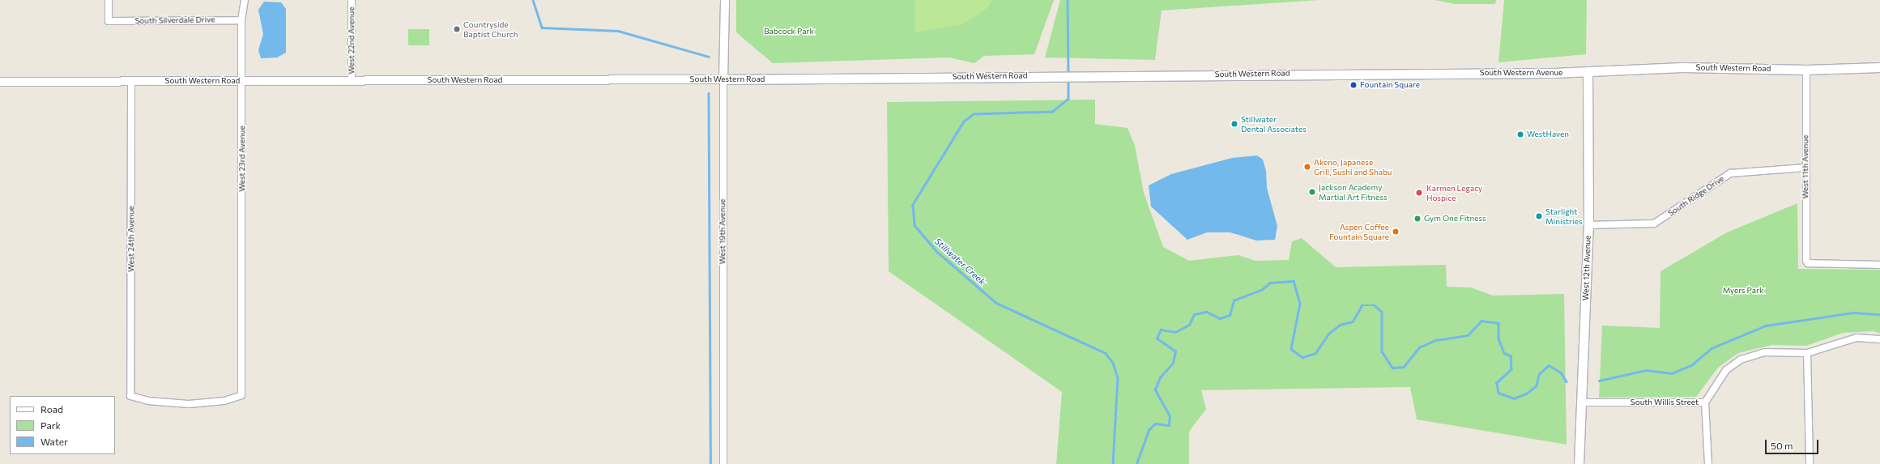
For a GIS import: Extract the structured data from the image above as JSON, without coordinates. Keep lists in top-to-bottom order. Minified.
{"streets":{"main road":["South Western Road","South Western Avenue","West 12th Avenue"],"street":["South Silverdale Drive","West 22nd Avenue","West 23rd Avenue","West 11th Avenue","South Ridge Drive","West 19th Avenue","West 24th Avenue","South Willis Street"]},"crossings":[["South Silverdale Drive","West 23rd Avenue"],["West 22nd Avenue","South Western Road"],["South Western Road","South Western Avenue"],["South Western Road","West 23rd Avenue"],["South Western Road","West 11th Avenue"],["South Western Road","West 19th Avenue"],["South Western Road","West 24th Avenue"],["South Western Road","West 12th Avenue"],["South Western Avenue","West 12th Avenue"],["West 23rd Avenue","West 24th Avenue"],["West 11th Avenue","South Ridge Drive"],["South Ridge Drive","West 12th Avenue"],["West 12th Avenue","South Willis Street"]],"water":["Stillwater Creek"],"parks":["Babcock Park","Myers Park"],"places":["Countryside Baptist Church","Fountain Square","Stillwater Dental Associates","WestHaven","Akeno, Japanese Grill, Sushi and Shabu","Jackson Academy Martial Art Fitness","Karmen Legacy Hospice","Starlight Ministries","Gym One Fitness","Aspen Coffee Fountain Square"],"legend":["Road","Park","Water"],"scale_bar":"50 m"}
